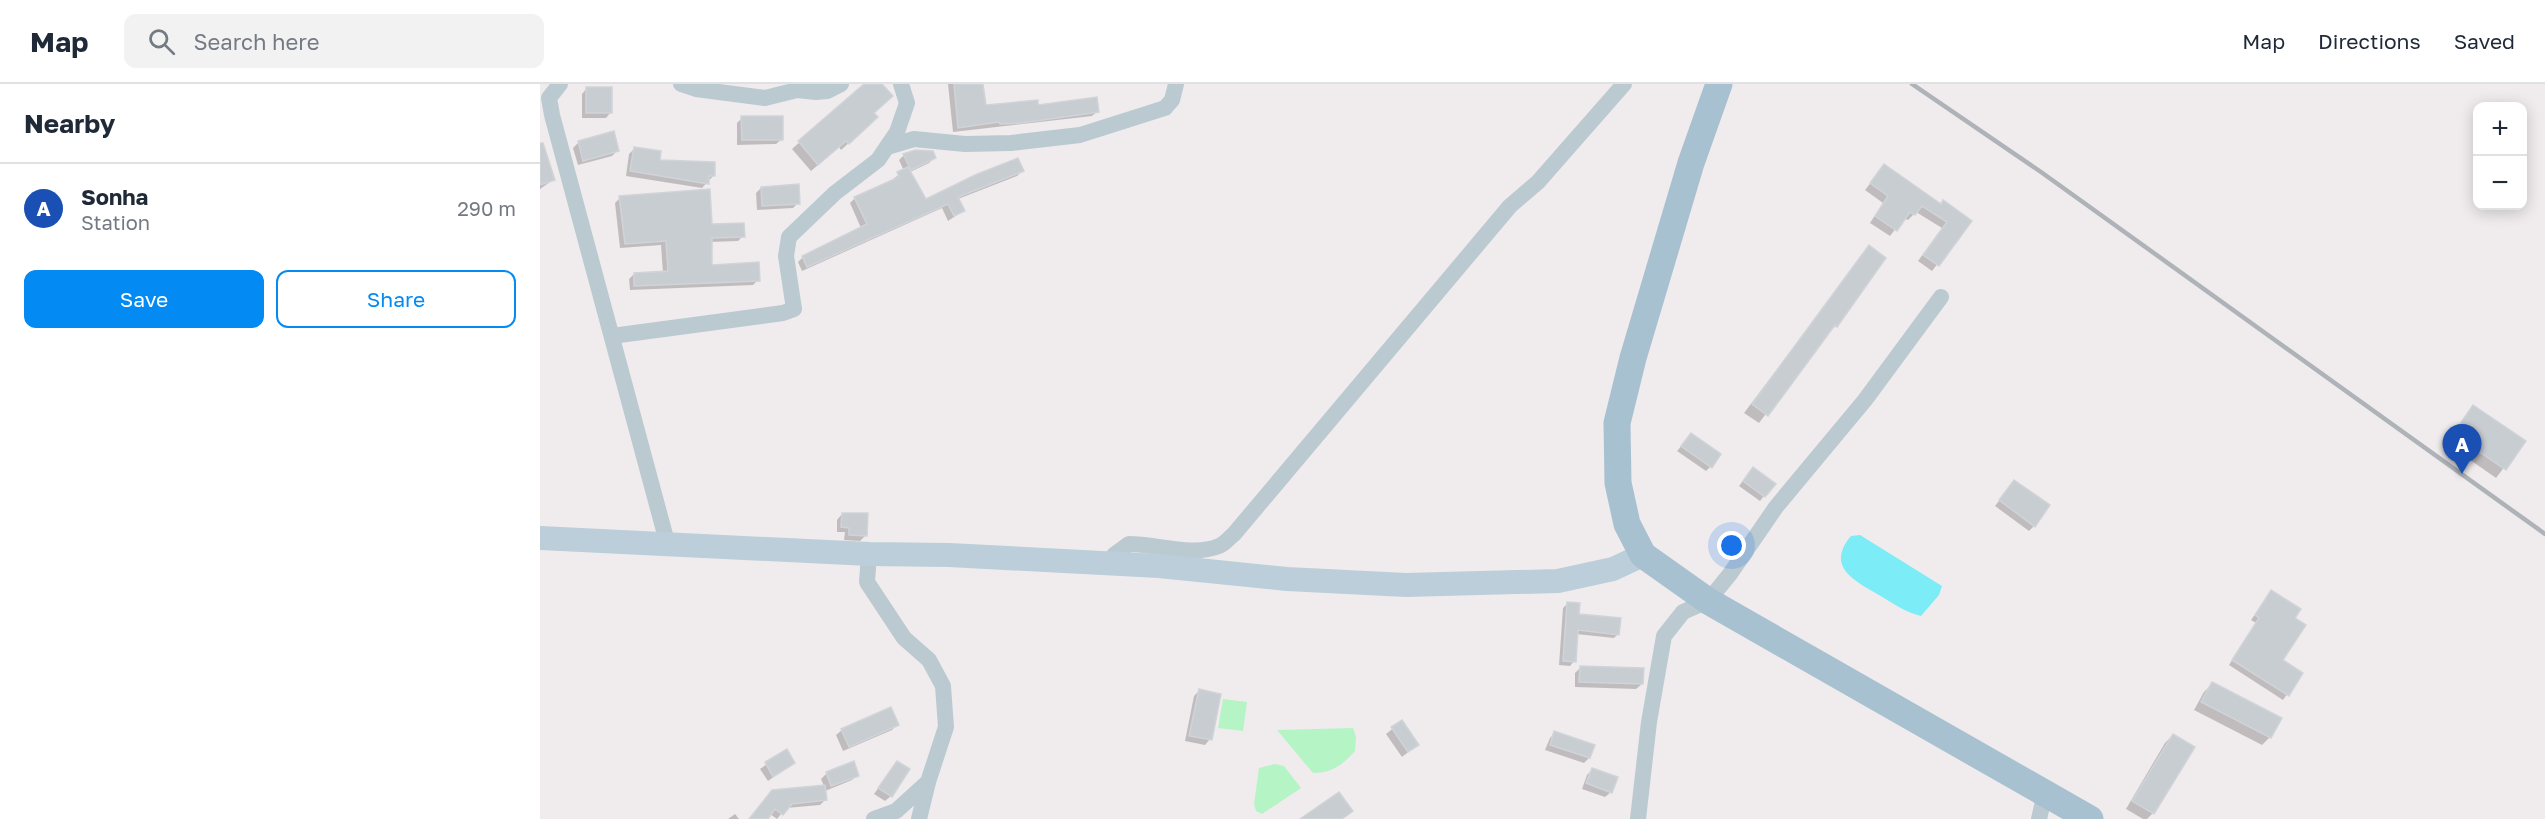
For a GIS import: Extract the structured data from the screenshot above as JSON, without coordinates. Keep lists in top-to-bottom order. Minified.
{"page":{"header":"Map","search":"Search here","nav":["Map","Directions","Saved"],"heading":"Nearby","map_buttons":["+","−"],"list":[{"mark":"A","name":"Sonha","note":"Station","value":"290 m"}],"buttons":["Save","Share"],"pins":"A"}}
